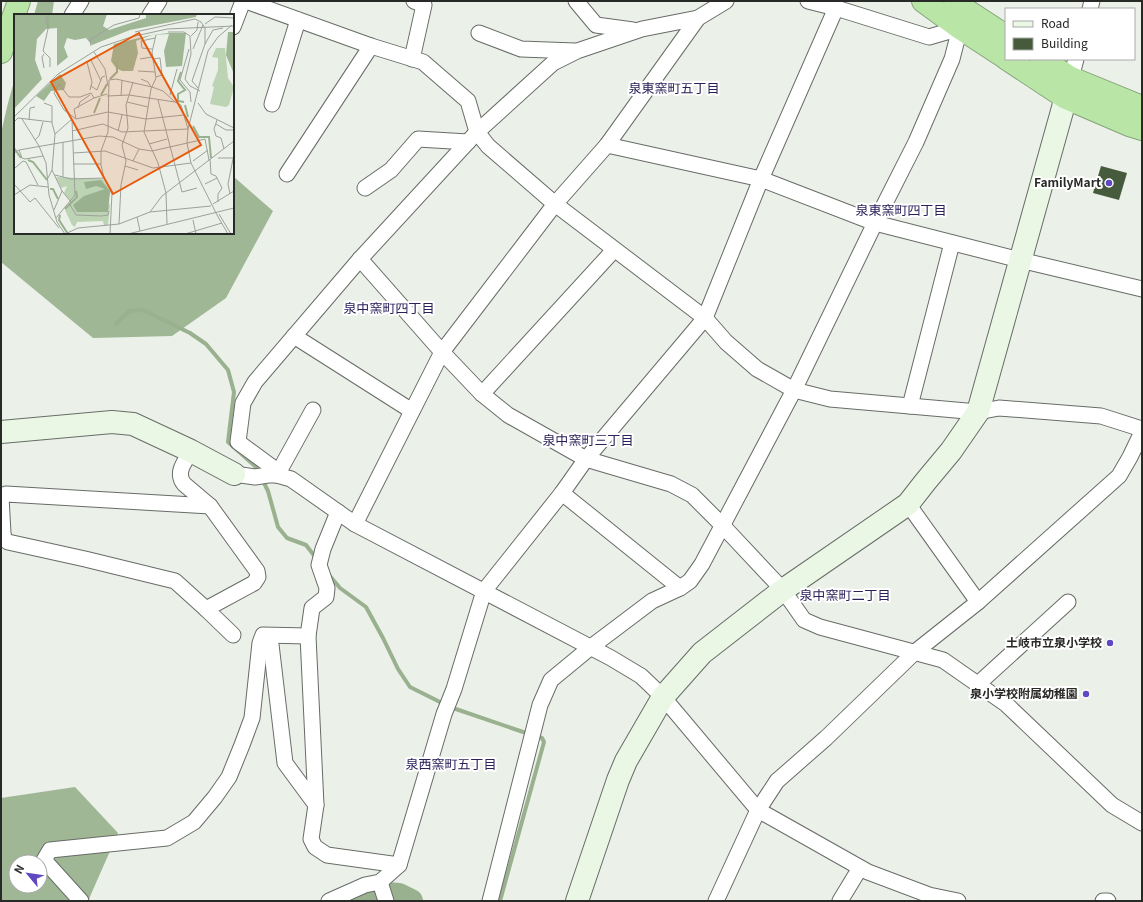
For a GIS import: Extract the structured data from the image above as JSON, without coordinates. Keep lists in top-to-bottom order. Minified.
{"districts":["泉東窯町五丁目","泉東窯町四丁目","泉中窯町四丁目","泉中窯町三丁目","泉中窯町二丁目","泉西窯町五丁目"],"places":["FamilyMart","土岐市立泉小学校","泉小学校附属幼稚園"],"legend":["Road","Building"],"north":"top left"}
